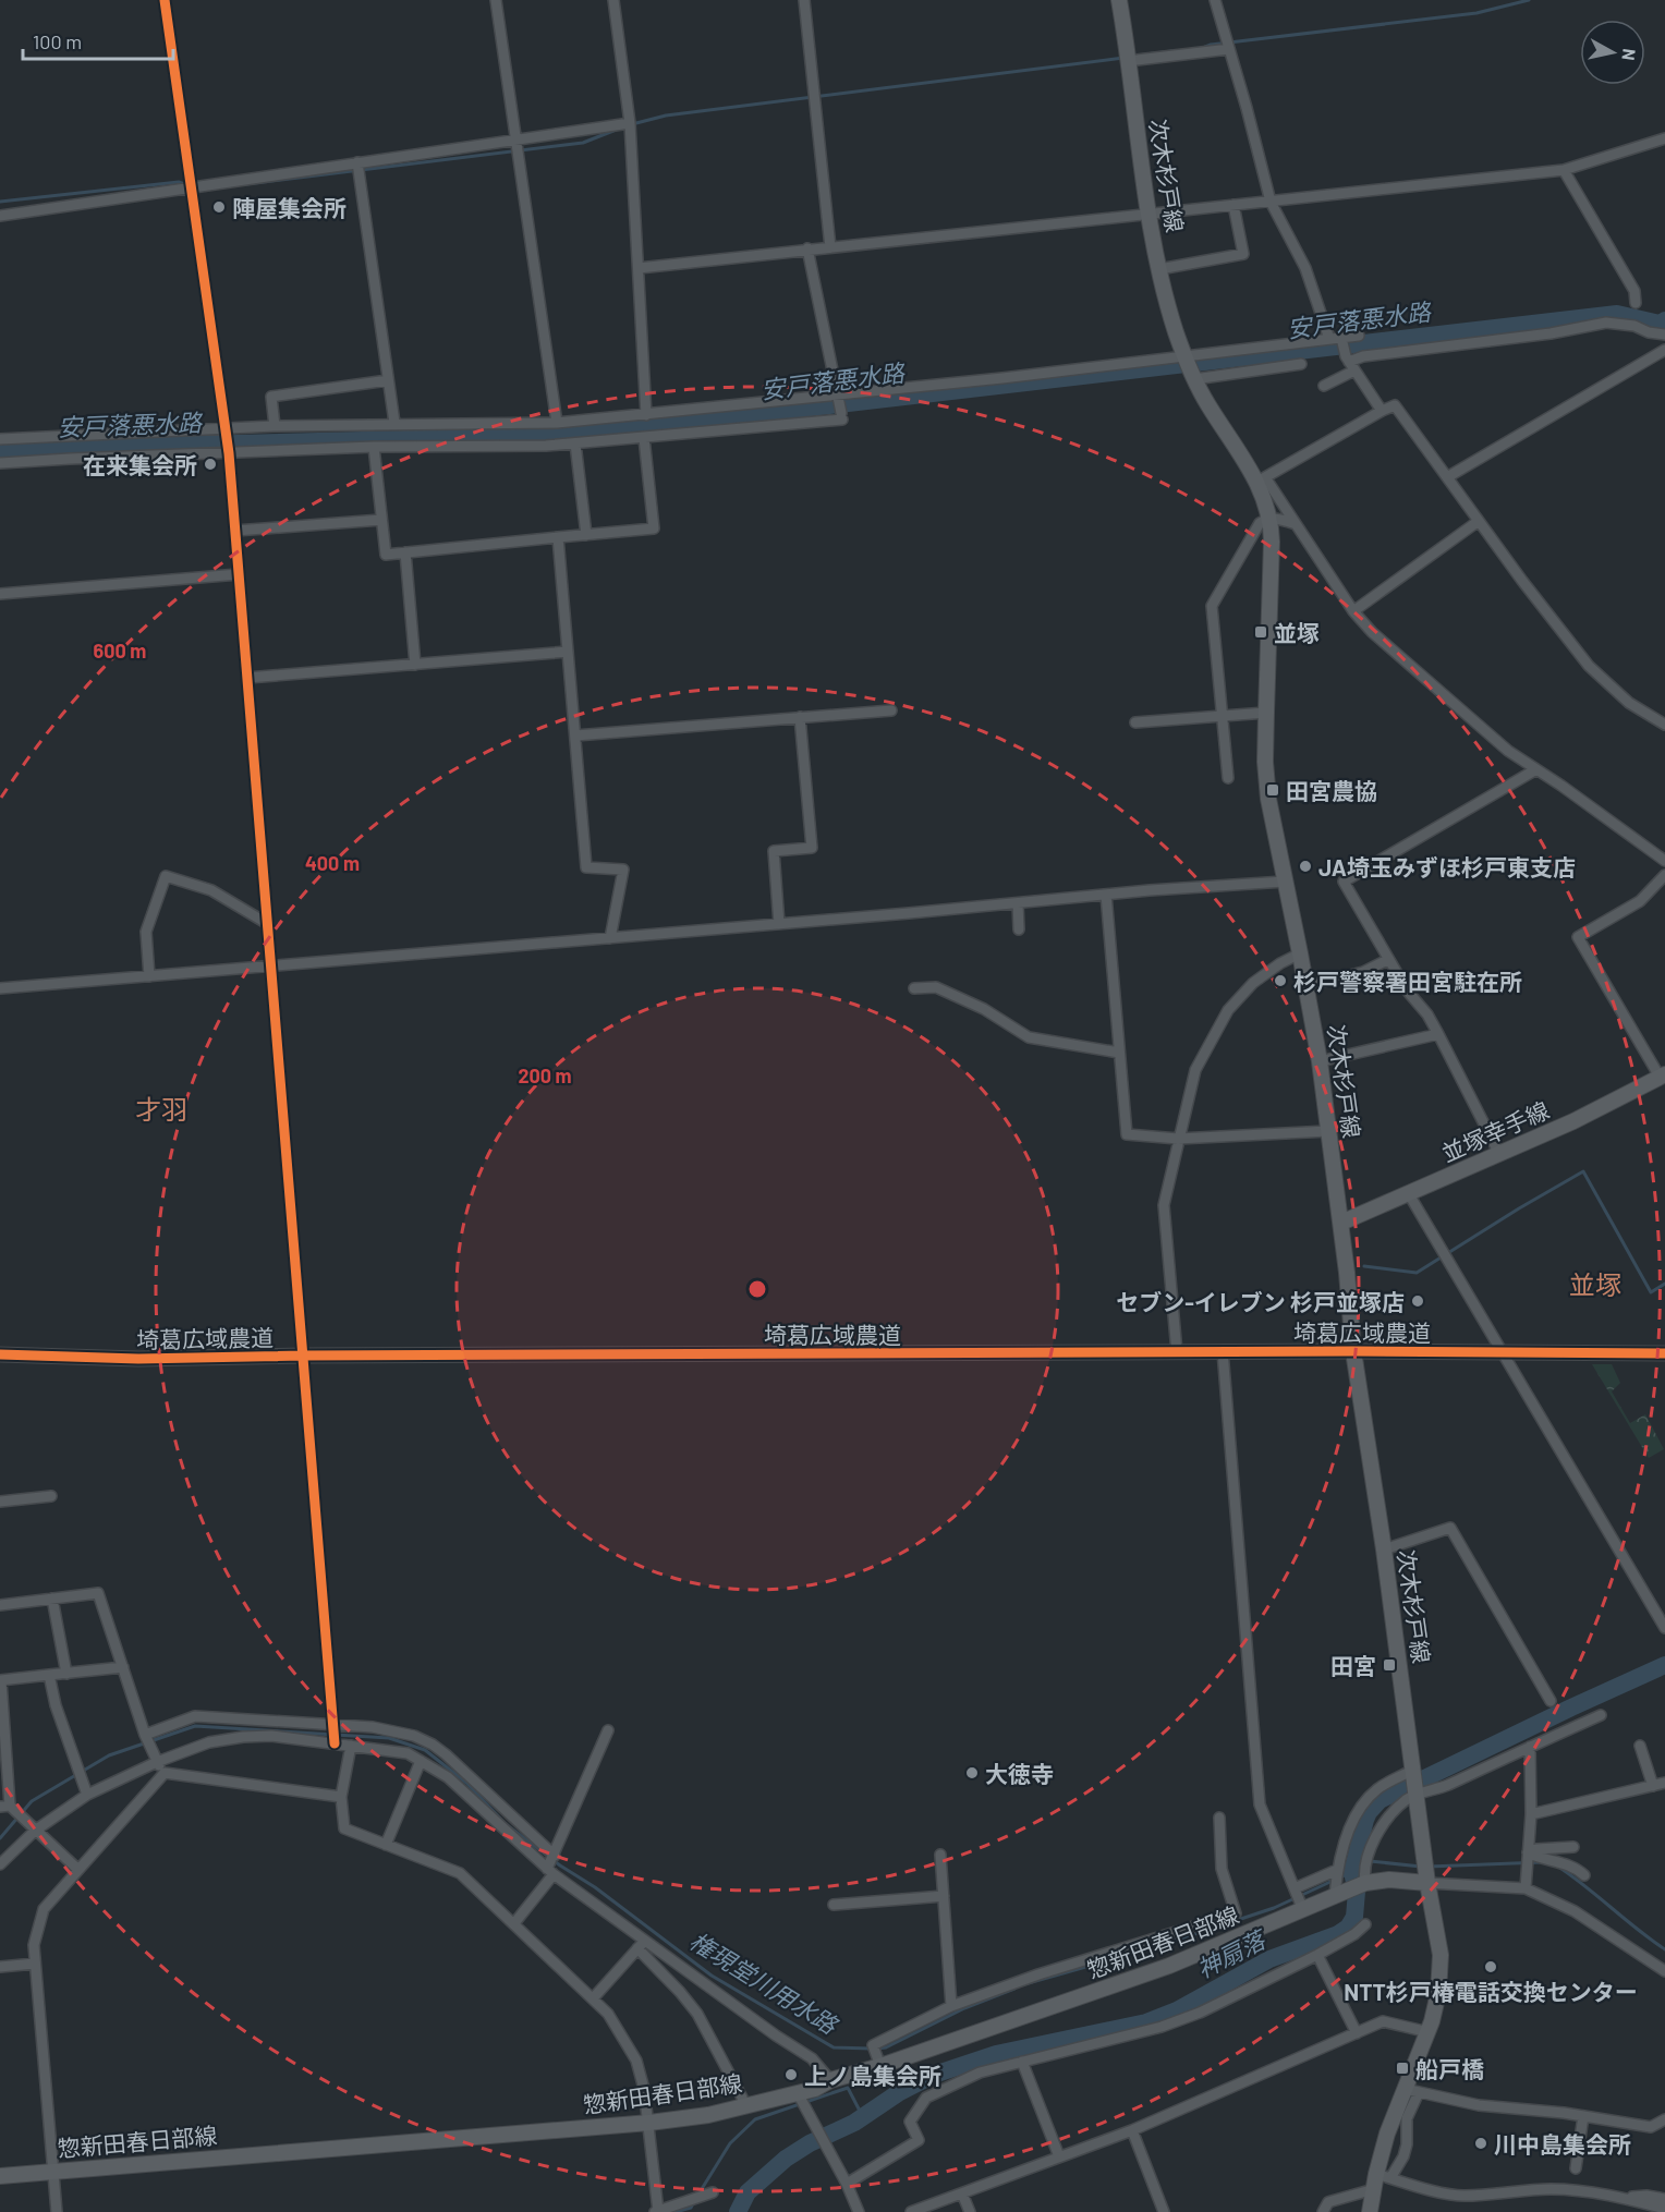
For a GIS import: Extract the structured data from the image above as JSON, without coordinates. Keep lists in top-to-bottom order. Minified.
{"streets":{"main road":["次木杉戸線","並塚幸手線","惣新田春日部線"],"street":["埼葛広域農道"]},"crossings":[["次木杉戸線","並塚幸手線"],["次木杉戸線","埼葛広域農道"]],"districts":["才羽","並塚"],"water":["安戸落悪水路","神扇落","権現堂川用水路"],"places":{"other":["陣屋集会所","在来集会所","JA埼玉みずほ杉戸東支店","杉戸警察署田宮駐在所","セブン-イレブン 杉戸並塚店","大徳寺","NTT杉戸椿電話交換センター","上ノ島集会所","川中島集会所"],"transit":["並塚","田宮農協","田宮","船戸橋"]},"scale_bar":"100 m","north":"right","rings":["600 m","400 m","200 m"]}
